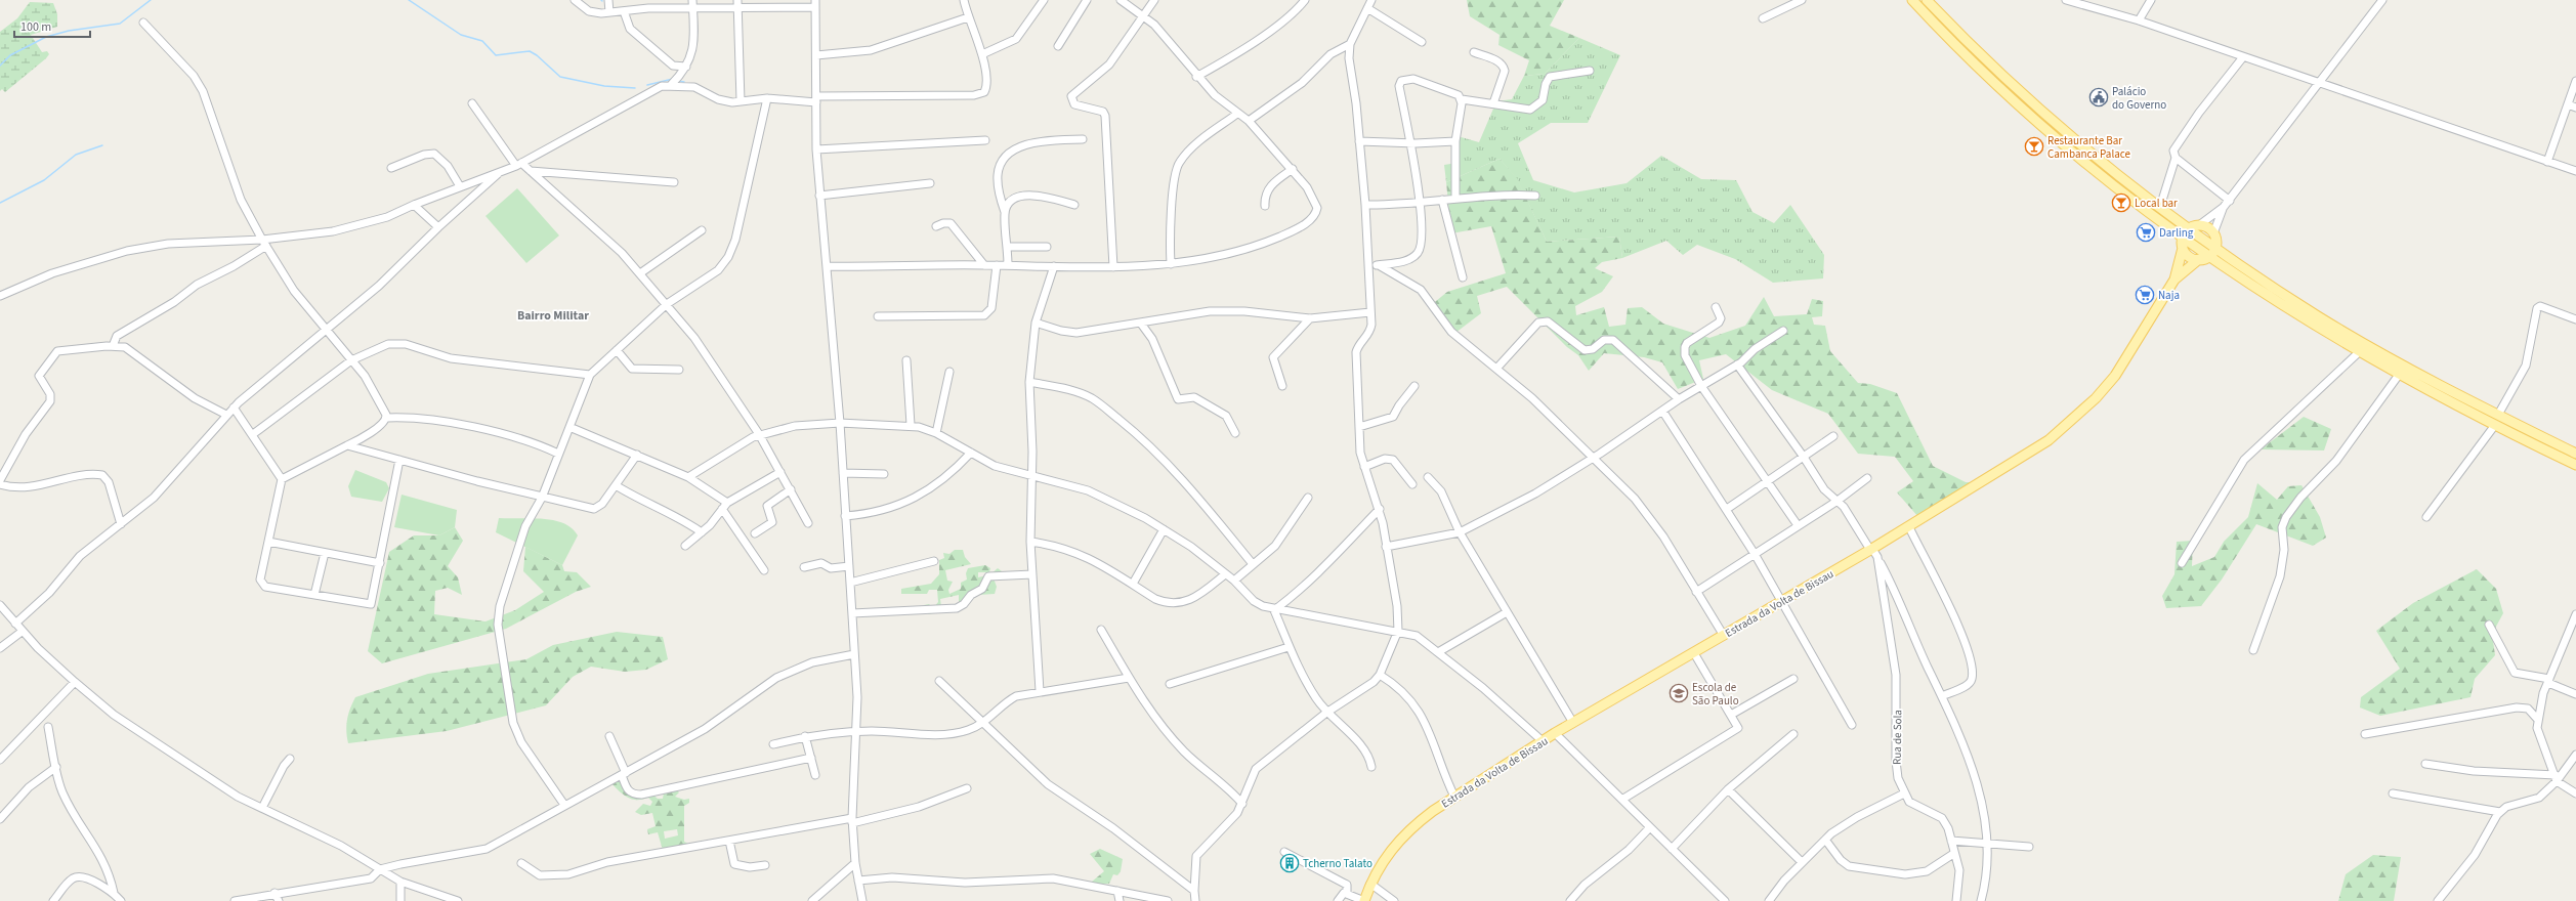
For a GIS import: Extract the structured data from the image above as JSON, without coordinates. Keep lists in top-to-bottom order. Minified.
{"streets":{"main road":["Estrada da Volta de Bissau"],"street":["Rua de Sola"]},"crossings":[["Estrada da Volta de Bissau","Rua de Sola"]],"districts":["Bairro Militar"],"places":{"public building":["Palácio do Governo"],"bar":["Restaurante Bar Cambanca Palace","Local bar"],"supermarket":["Darling","Naja"],"school or university":["Escola de São Paulo"],"building":["Tcherno Talato"]},"scale_bar":"100 m"}
